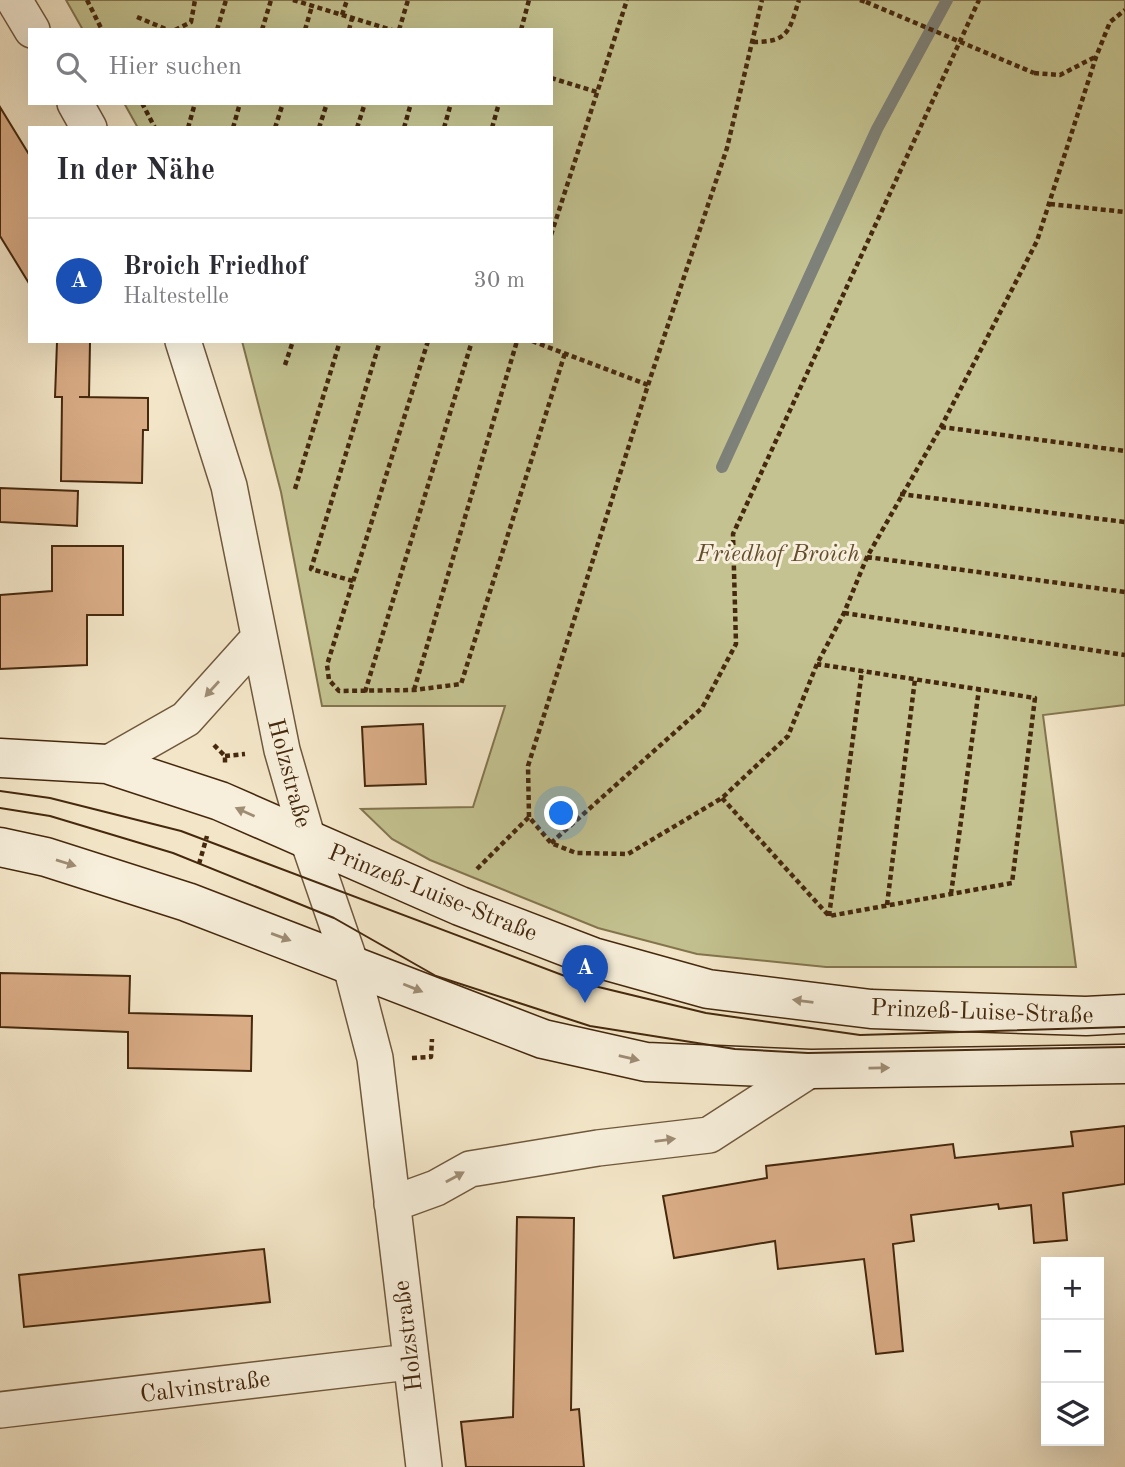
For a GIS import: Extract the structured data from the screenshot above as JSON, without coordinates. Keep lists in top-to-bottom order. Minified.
{"streets":{"main road":["Prinzeß-Luise-Straße"],"street":["Holzstraße","Calvinstraße"]},"crossings":[["Holzstraße","Prinzeß-Luise-Straße"],["Holzstraße","Calvinstraße"]],"parks":["Friedhof Broich"],"page":{"search":"Hier suchen","heading":"In der Nähe","list":[{"mark":"A","name":"Broich Friedhof","note":"Haltestelle","value":"30 m"}],"pins":"A","map_buttons":["+","−"]}}
